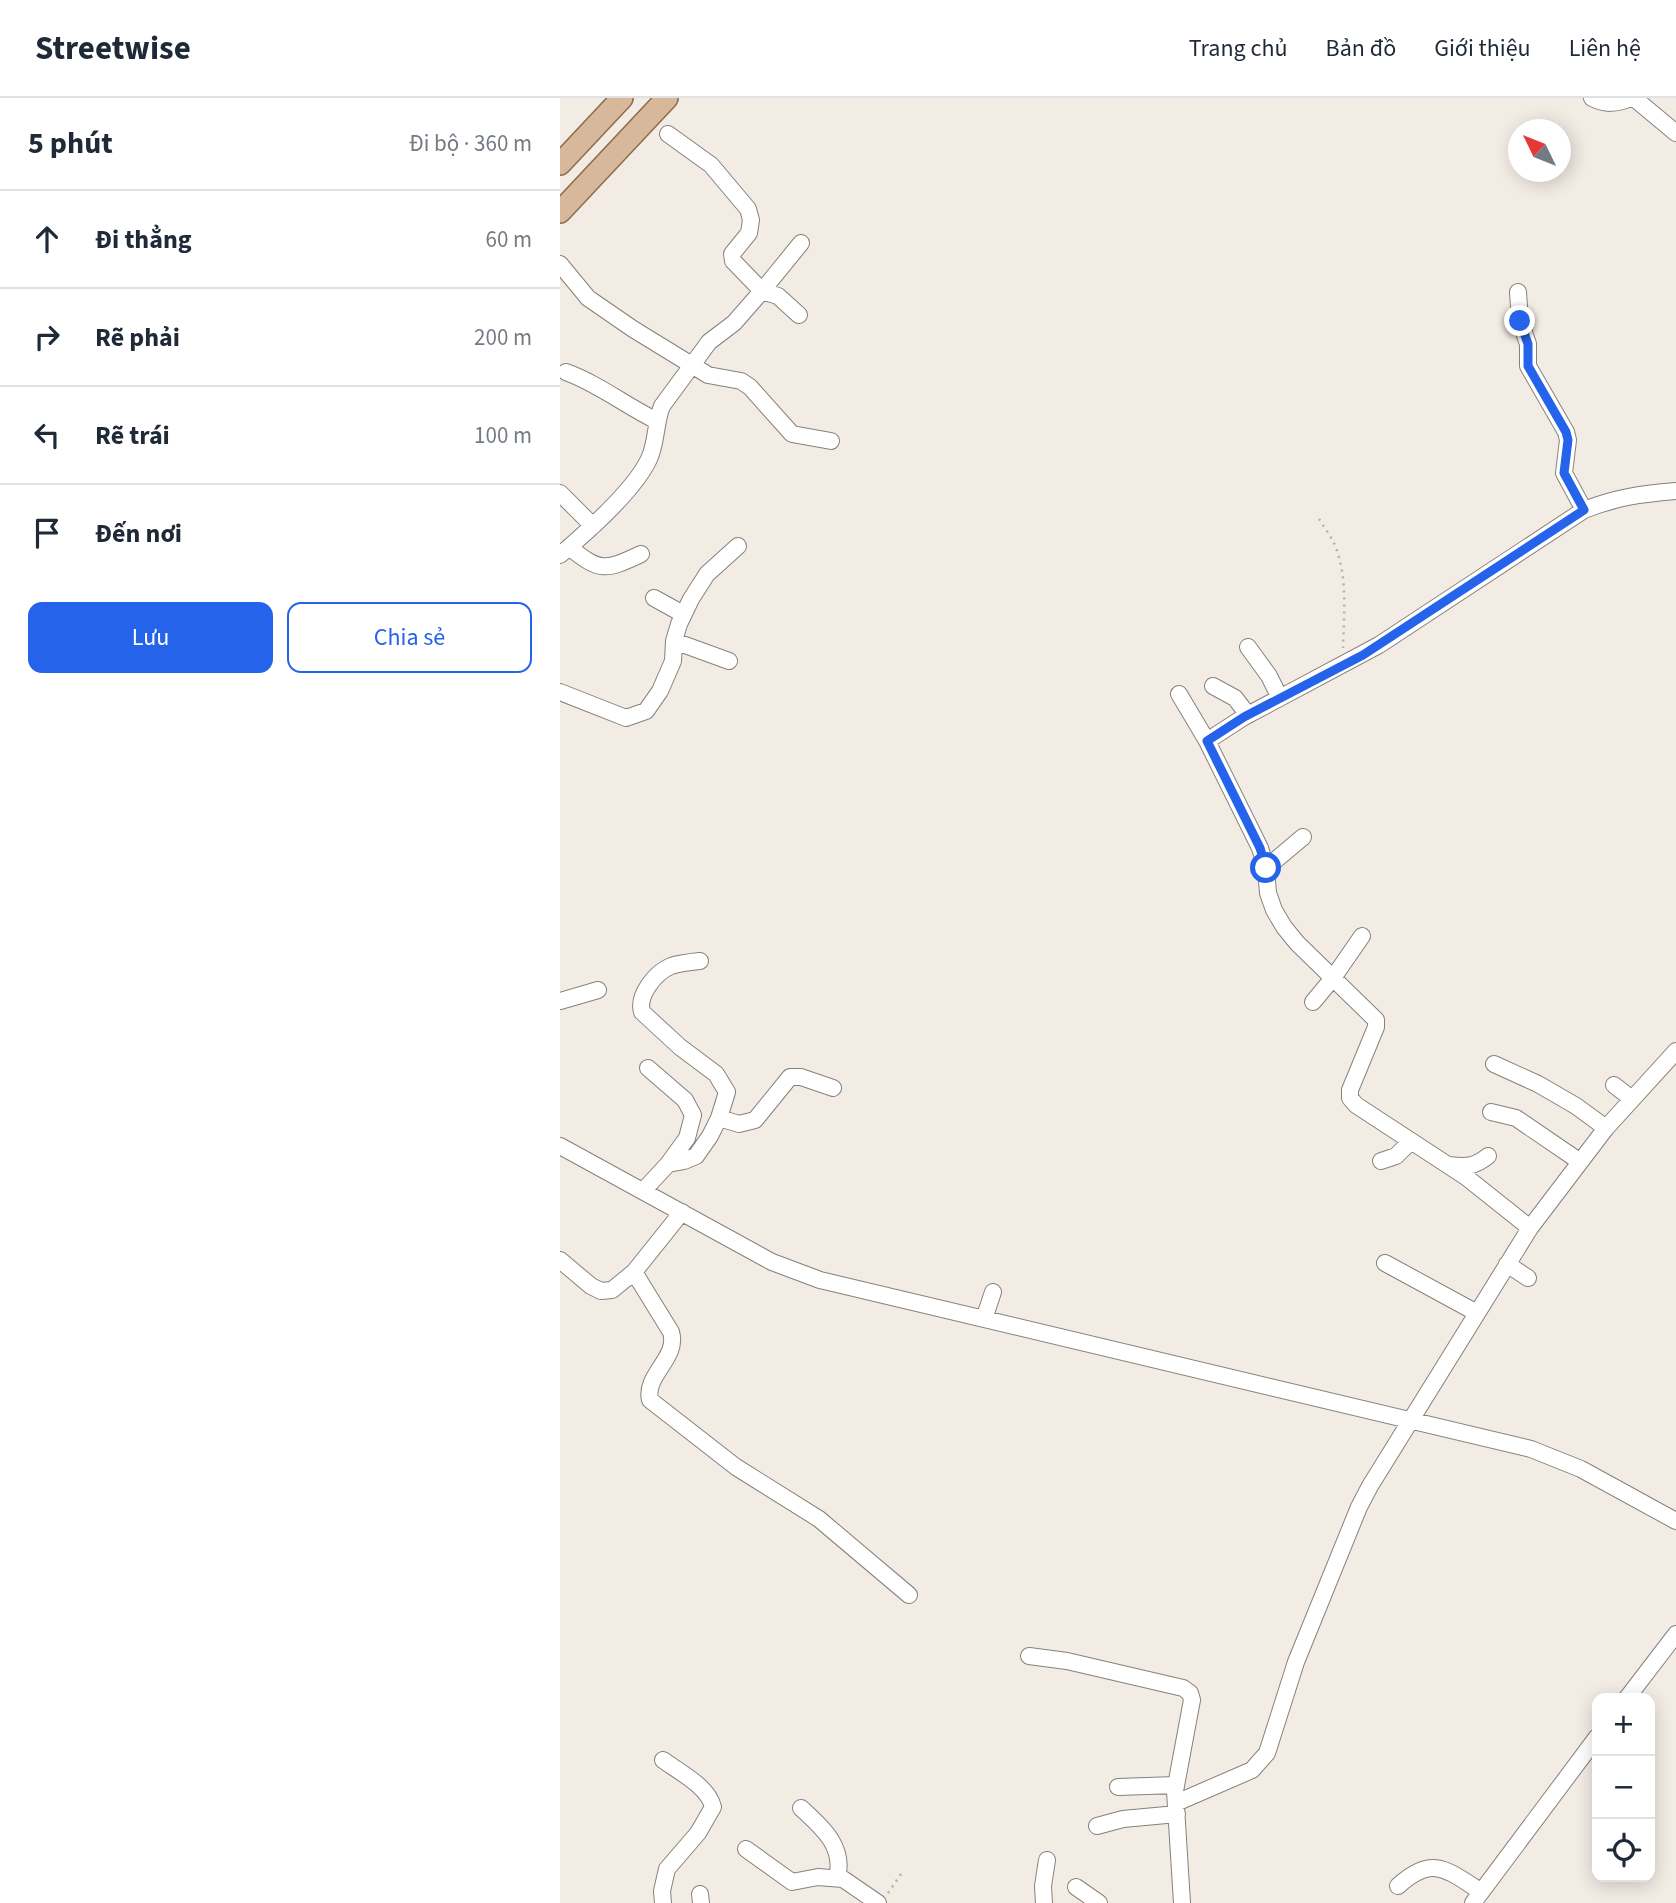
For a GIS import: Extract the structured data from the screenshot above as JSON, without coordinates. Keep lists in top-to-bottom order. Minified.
{"north":"top left","page":{"header":"Streetwise","nav":["Trang chủ","Bản đồ","Giới thiệu","Liên hệ"],"heading":["5 phút","Đi bộ · 360 m"],"list":[["Đi thẳng","60 m"],["Rẽ phải","200 m"],["Rẽ trái","100 m"],"Đến nơi"],"buttons":["Lưu","Chia sẻ"],"map_buttons":["+","−"]}}
